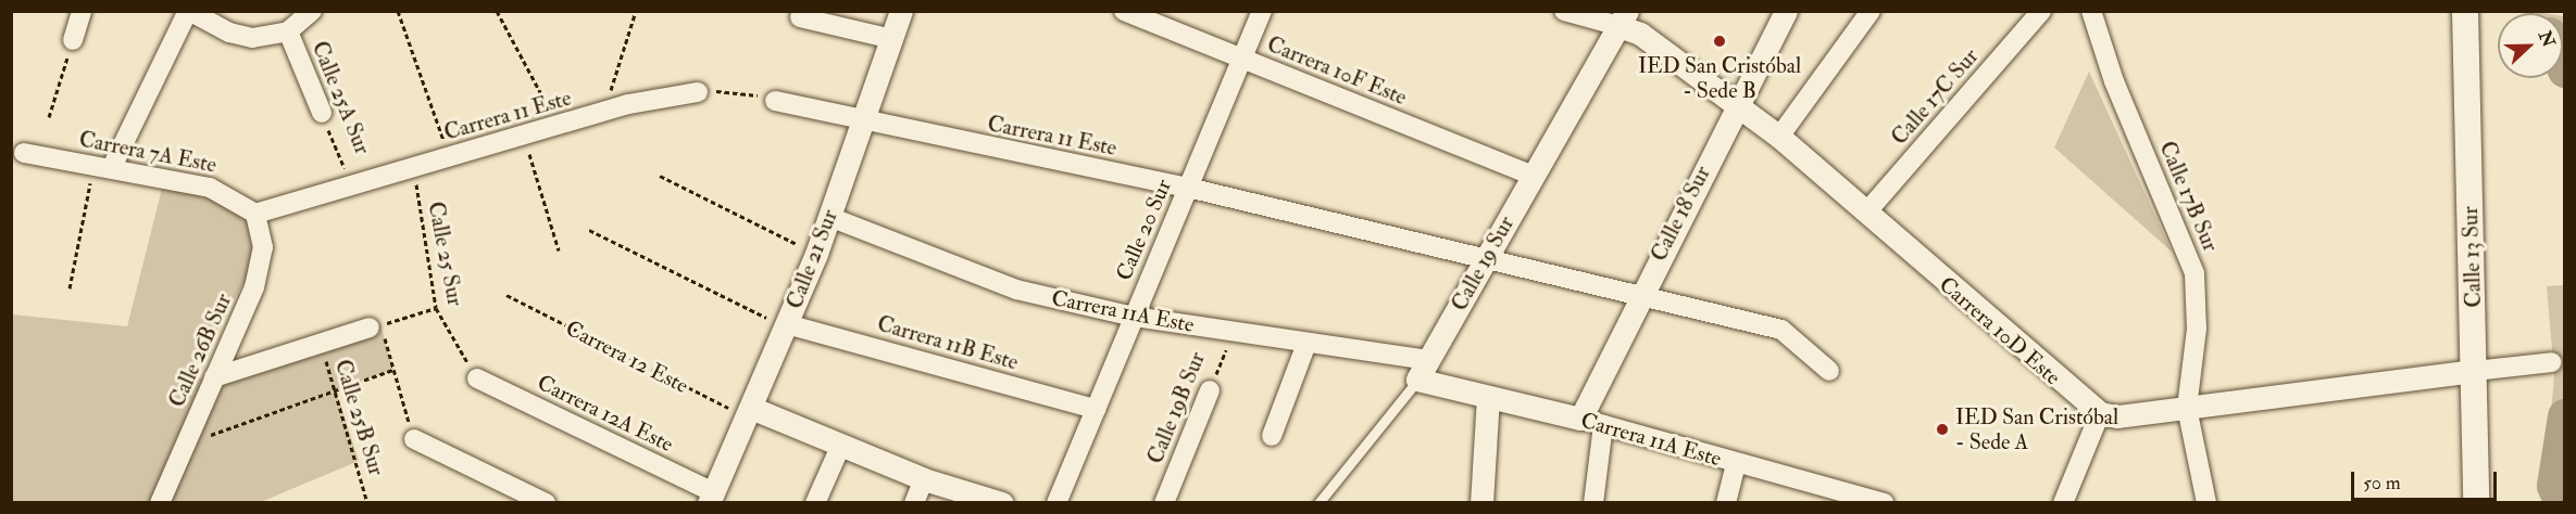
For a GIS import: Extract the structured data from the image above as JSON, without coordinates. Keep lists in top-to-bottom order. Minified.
{"streets":{"main road":["Calle 13 Sur"],"street":["Carrera 10F Este","Calle 17C Sur","Calle 25A Sur","Carrera 11 Este","Carrera 7A Este","Calle 17B Sur","Calle 18 Sur","Calle 20 Sur","Calle 21 Sur","Calle 19 Sur","Carrera 11A Este","Carrera 10D Este","Carrera 11B Este","Calle 26B Sur","Calle 19B Sur","Carrera 12A Este"],"path":["Calle 25 Sur","Carrera 12 Este","Calle 25B Sur"]},"crossings":[["Carrera 10F Este","Calle 20 Sur"],["Carrera 10F Este","Calle 19 Sur"],["Calle 17C Sur","Carrera 10D Este"],["Calle 25A Sur","Carrera 11 Este"],["Carrera 11 Este","Carrera 7A Este"],["Carrera 11 Este","Calle 18 Sur"],["Carrera 11 Este","Calle 20 Sur"],["Carrera 11 Este","Calle 25 Sur"],["Carrera 11 Este","Calle 21 Sur"],["Carrera 11 Este","Calle 19 Sur"],["Carrera 11 Este","Calle 26B Sur"],["Carrera 7A Este","Calle 26B Sur"],["Calle 18 Sur","Carrera 11A Este"],["Calle 18 Sur","Carrera 10D Este"],["Calle 20 Sur","Carrera 11A Este"],["Calle 20 Sur","Carrera 11B Este"],["Calle 25 Sur","Carrera 12A Este"],["Calle 21 Sur","Carrera 11A Este"],["Calle 21 Sur","Carrera 11B Este"],["Calle 21 Sur","Carrera 12 Este"],["Calle 21 Sur","Carrera 12A Este"],["Calle 19 Sur","Carrera 11A Este"],["Calle 19 Sur","Carrera 10D Este"],["Carrera 11A Este","Calle 19B Sur"]],"places":["IED San Cristóbal - Sede B","IED San Cristóbal - Sede A"],"scale_bar":"50 m","north":"right"}
